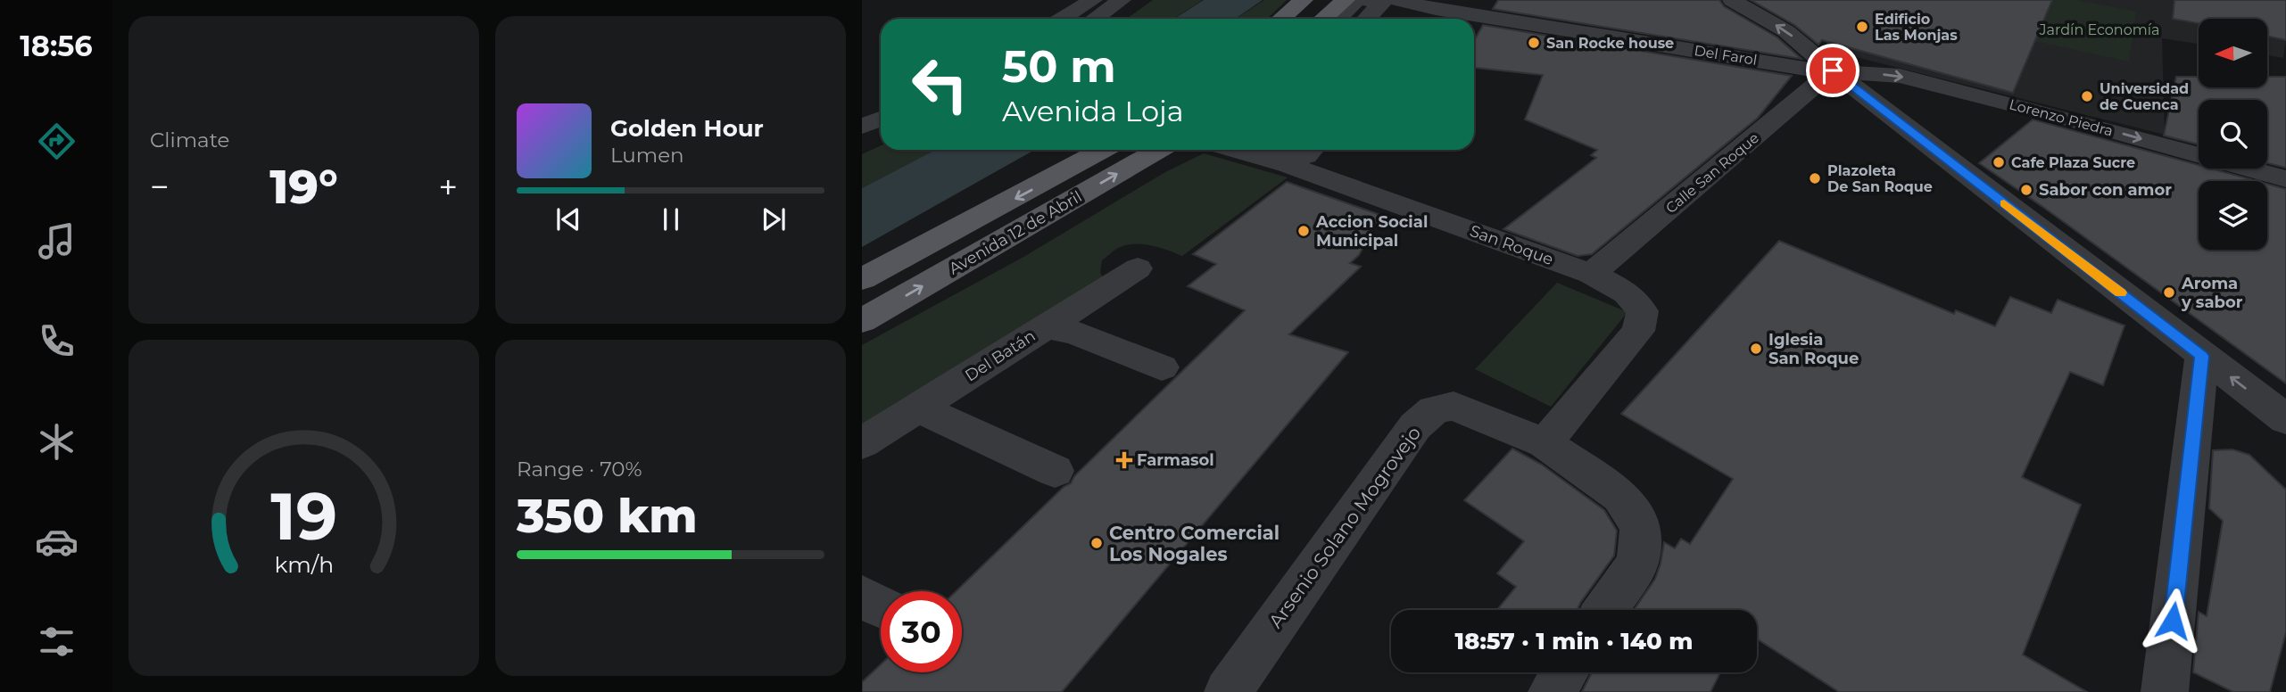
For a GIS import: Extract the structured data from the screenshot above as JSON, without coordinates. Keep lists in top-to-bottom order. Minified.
{"streets":{"main road":["Avenida 12 de Abril"],"street":["Del Farol","Lorenzo Piedra","Calle San Roque","San Roque","Del Batán","Arsenio Solano Mogrovejo"]},"crossings":[["Del Farol","Lorenzo Piedra"],["Del Farol","Calle San Roque"],["Lorenzo Piedra","Calle San Roque"],["Calle San Roque","San Roque"],["San Roque","Arsenio Solano Mogrovejo"]],"parks":["Jardín Economía"],"places":{"other":["Edificio Las Monjas","San Rocke house","Universidad de Cuenca","Cafe Plaza Sucre","Plazoleta De San Roque","Sabor con amor","Accion Social Municipal","Aroma y sabor","Iglesia San Roque","Centro Comercial Los Nogales"],"health":["Farmasol"]},"north":"left","page":{"tabs":"18:56","tile":["Climate",["Range · 70%","350 km"]],"turn":["50 m","Avenida Loja"],"song":["Golden Hour","Lumen"],"heat":["−","19°","+"],"limit":"30","trip":"18:57 · 1 min · 140 m","gauge":["19","km/h"]}}
